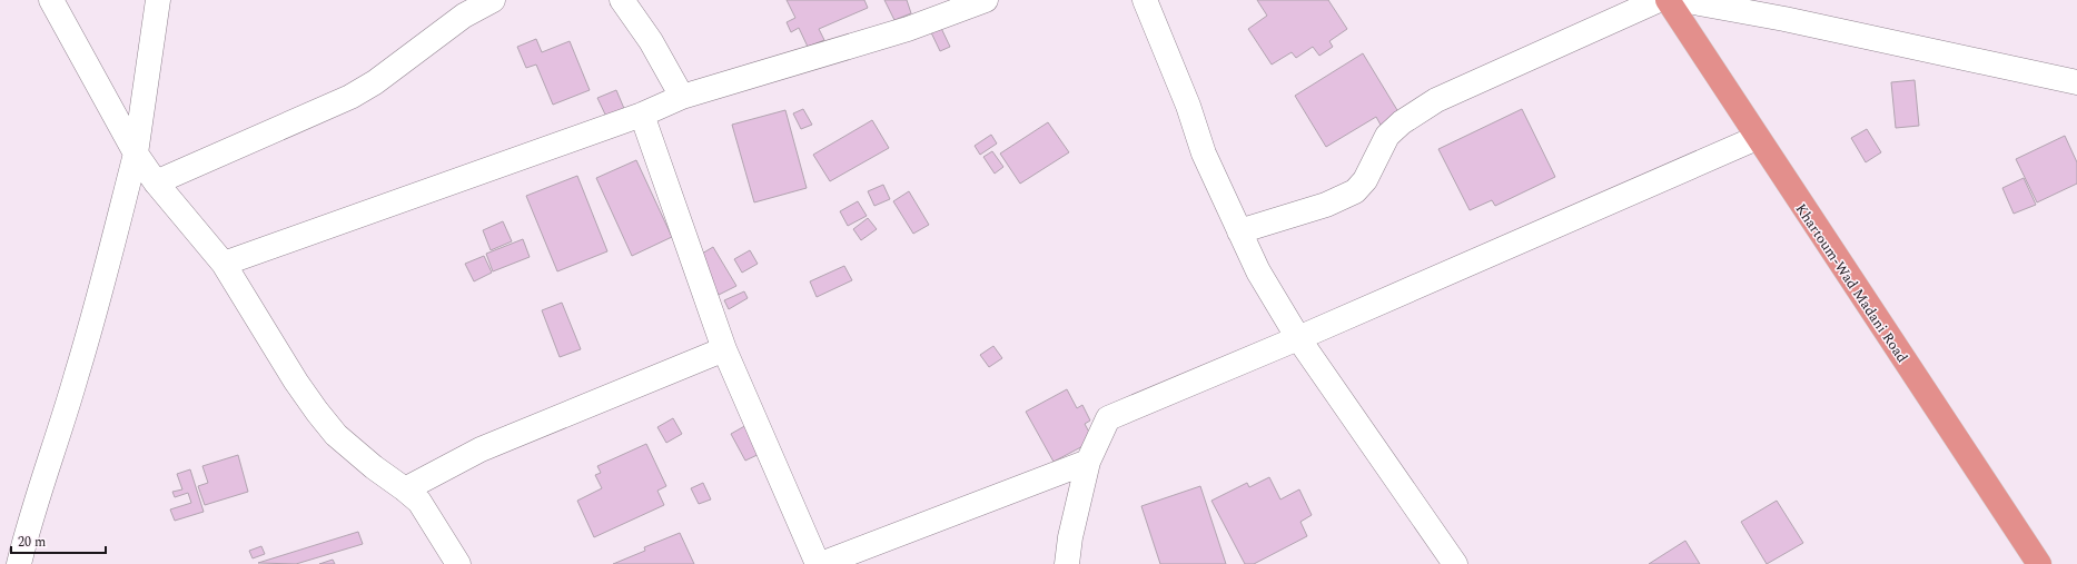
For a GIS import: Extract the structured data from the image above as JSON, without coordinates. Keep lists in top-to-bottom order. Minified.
{"streets":{"highway":["Khartoum-Wad Madani Road"]},"scale_bar":"20 m"}
